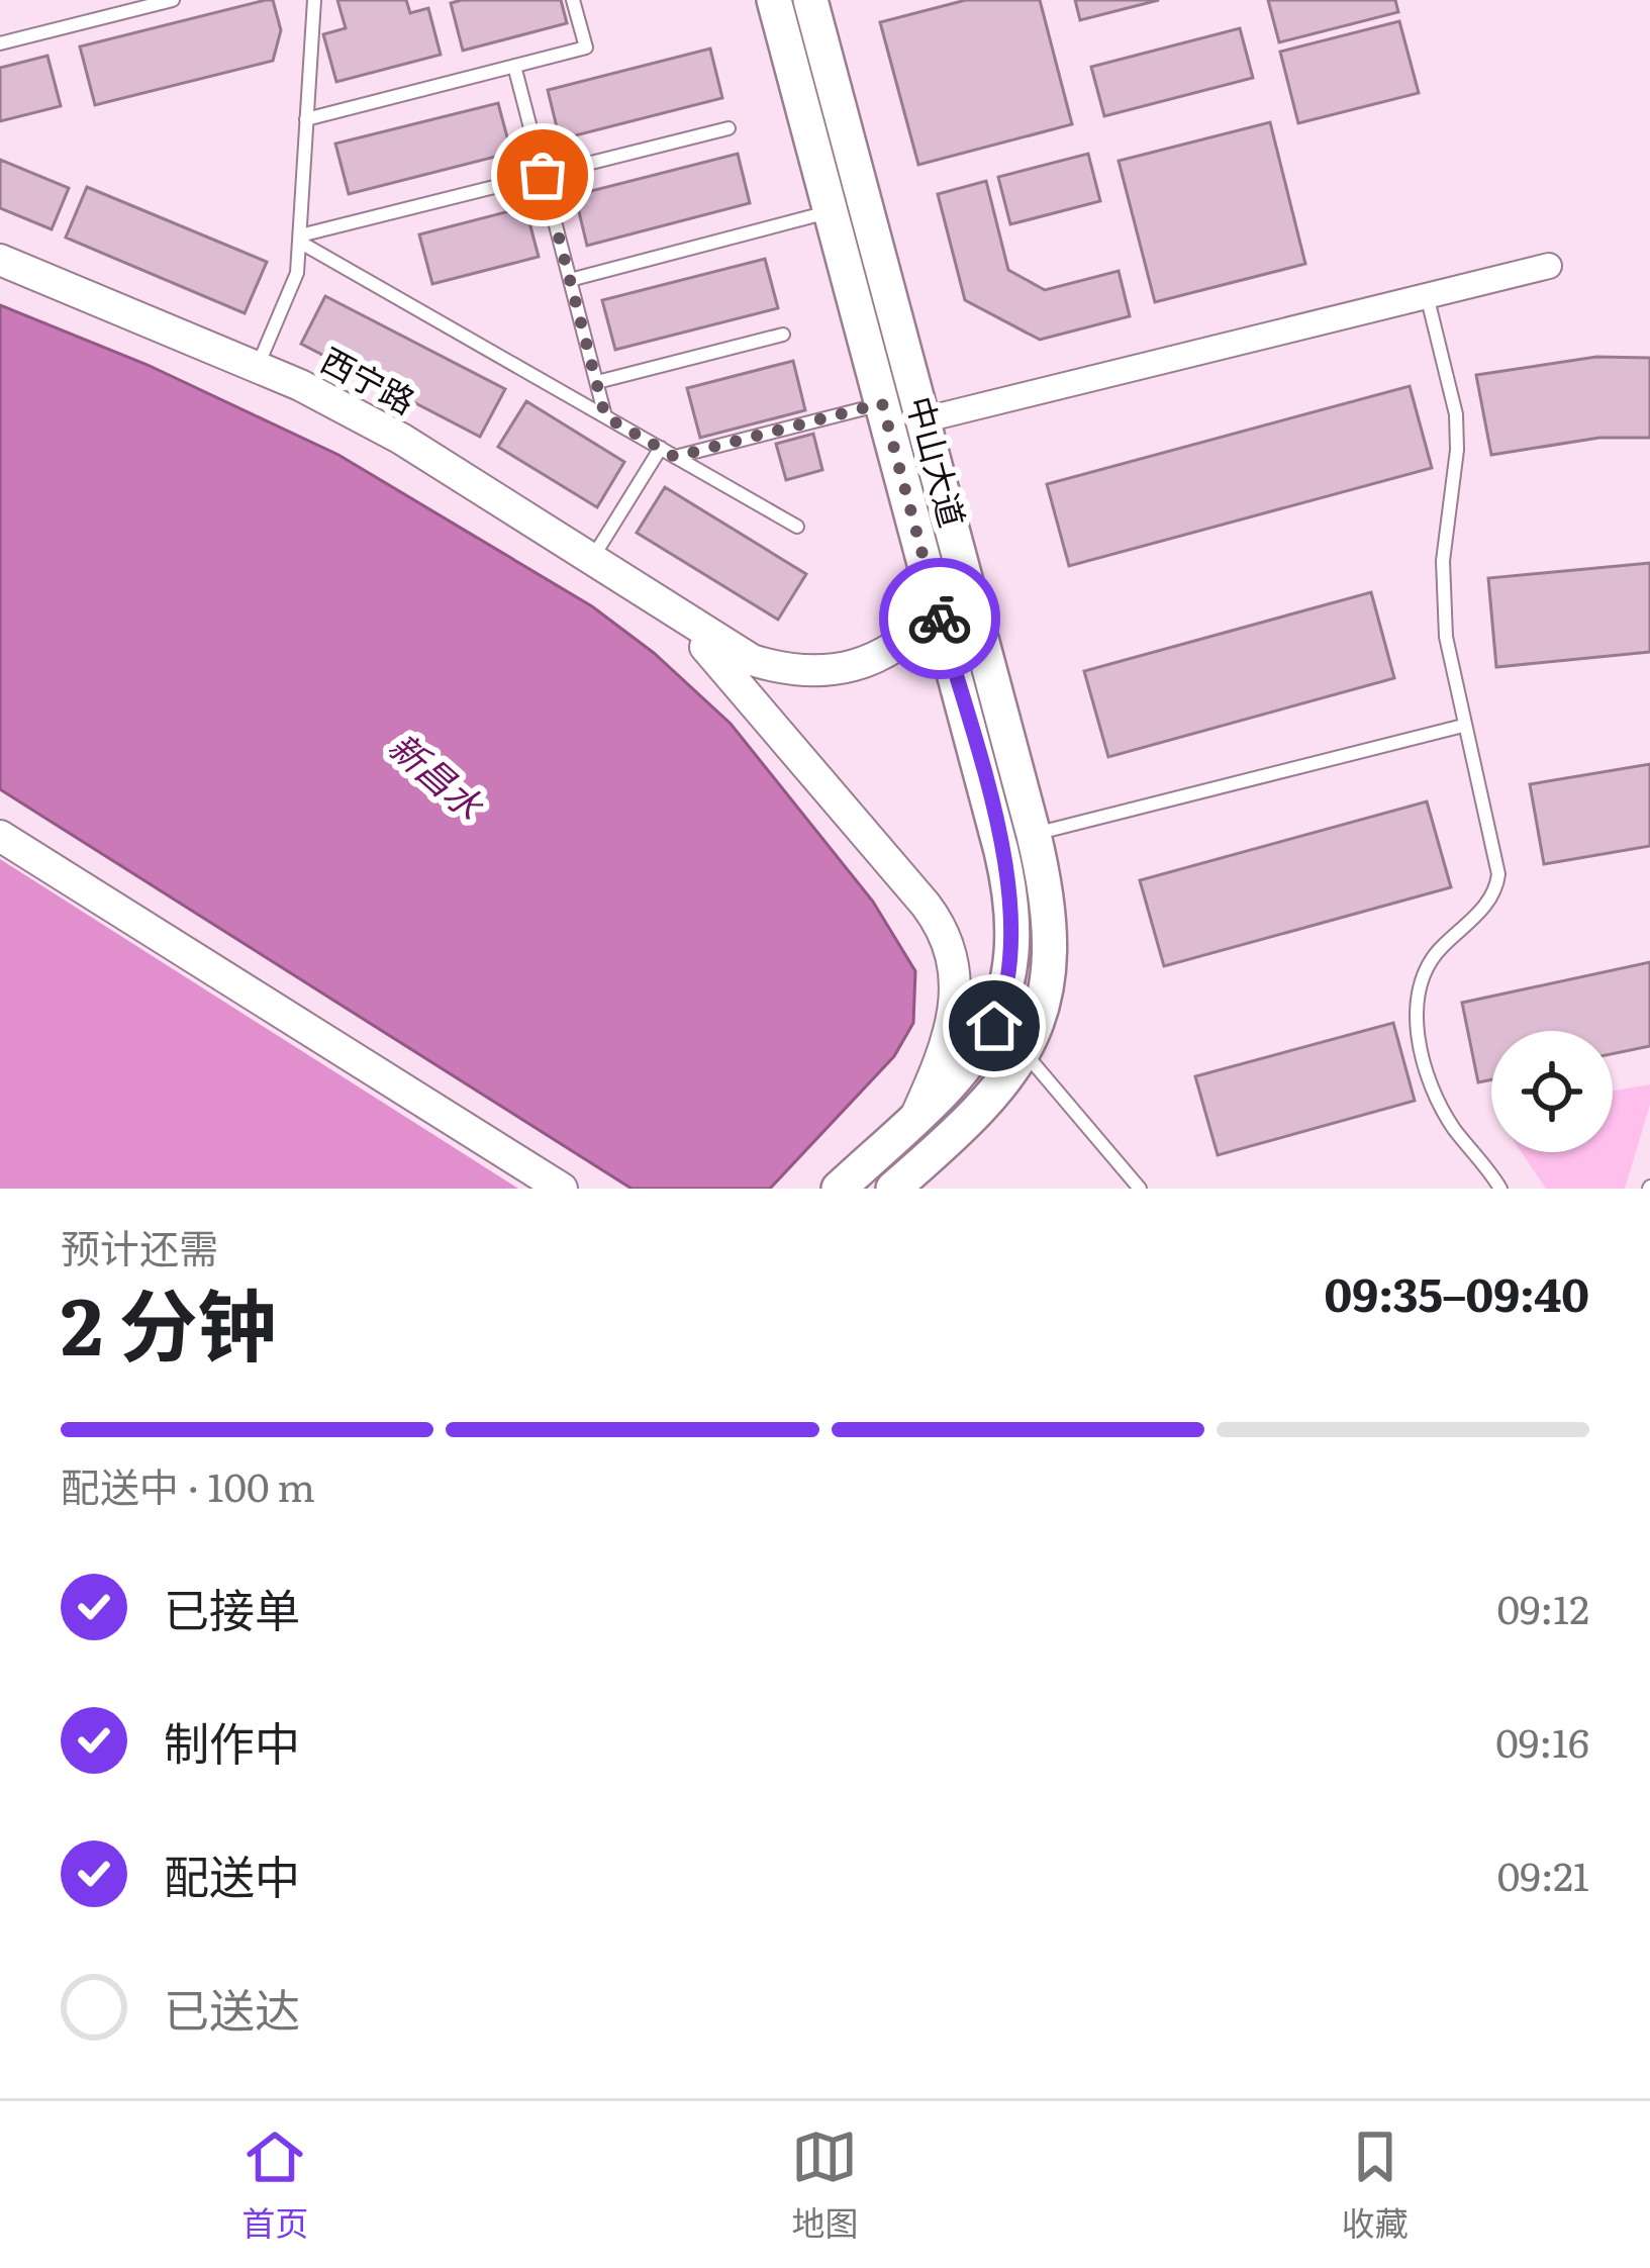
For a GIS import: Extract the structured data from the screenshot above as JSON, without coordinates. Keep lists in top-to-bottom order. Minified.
{"streets":{"main road":["中山大道"],"street":["西宁路"]},"water":["新昌水"],"page":{"heading":["2 分钟","预计还需","09:35–09:40"],"bar":"配送中 · 100 m","list":[["已接单","09:12"],["制作中","09:16"],["配送中","09:21"],"已送达"],"tabs":["首页","地图","收藏"]}}
